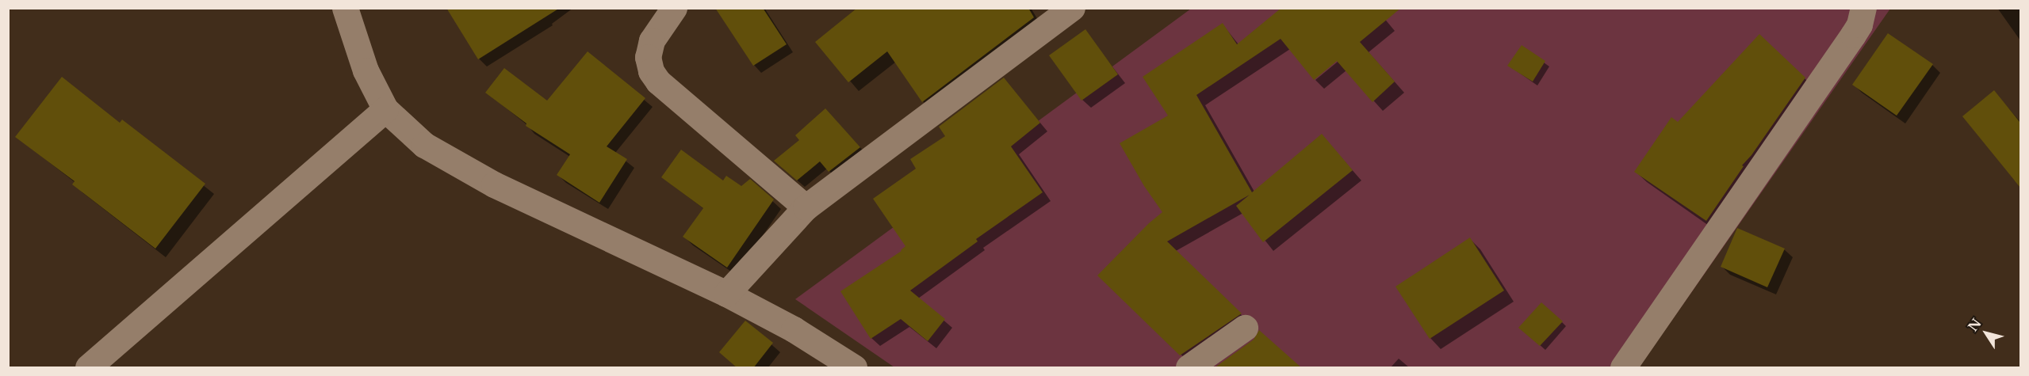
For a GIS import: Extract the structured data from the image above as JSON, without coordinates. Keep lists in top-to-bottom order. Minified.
{"north":"top left"}
